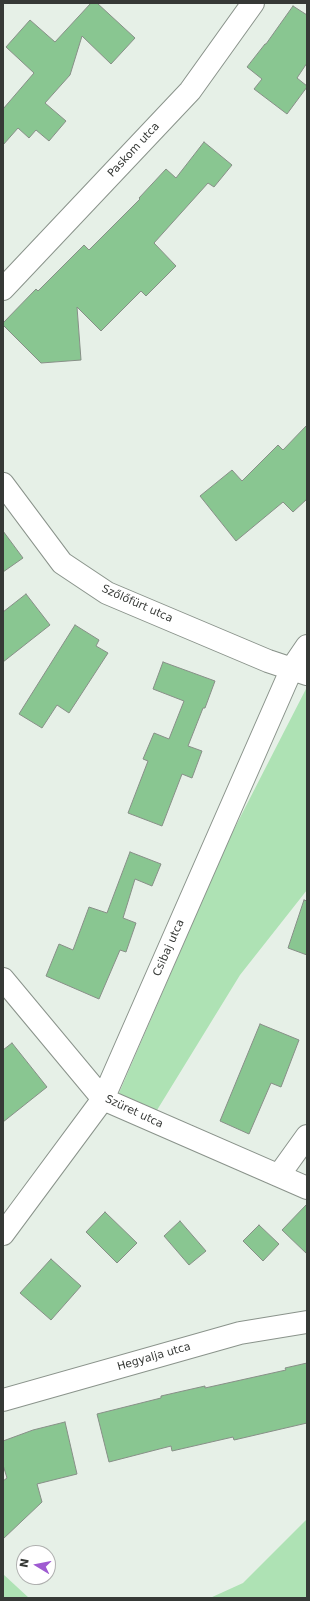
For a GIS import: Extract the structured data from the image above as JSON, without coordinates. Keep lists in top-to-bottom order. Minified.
{"streets":{"street":["Paskom utca","Szőlőfürt utca","Csibaj utca","Szüret utca","Hegyalja utca"]},"crossings":[["Szőlőfürt utca","Csibaj utca"],["Csibaj utca","Szüret utca"]],"north":"left"}
